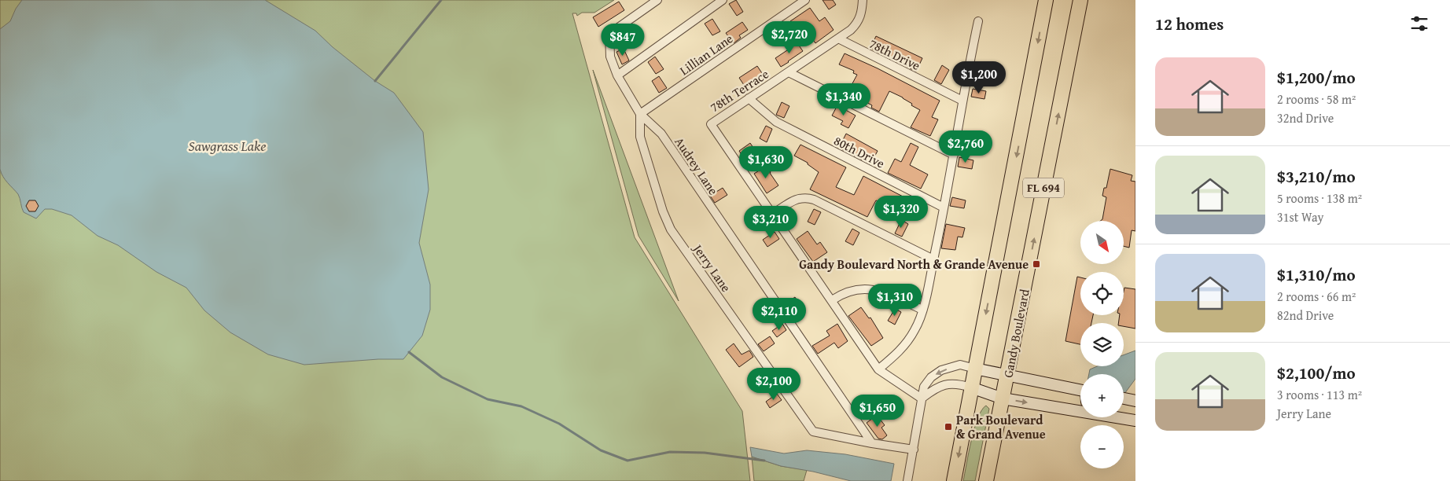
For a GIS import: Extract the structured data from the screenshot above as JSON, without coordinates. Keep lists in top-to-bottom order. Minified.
{"streets":{"highway":["FL 694","Gandy Boulevard"],"street":["Lillian Lane","78th Drive","78th Terrace","80th Drive","Audrey Lane","Jerry Lane"]},"crossings":[["Lillian Lane","Audrey Lane"],["Lillian Lane","Jerry Lane"],["78th Drive","78th Terrace"],["78th Terrace","80th Drive"],["Audrey Lane","Jerry Lane"]],"water":["Sawgrass Lake"],"places":{"transit":["Gandy Boulevard North & Grande Avenue","Park Boulevard & Grand Avenue"]},"north":"bottom right","page":{"heading":"12 homes","price":["$2,720","$847","$1,200","$1,340","$2,760","$1,630","$1,320","$3,210","$1,310","$2,110","$2,100","$1,650"],"list":[{"name":"$1,200/mo","note":"2 rooms · 58 m² · 32nd Drive"},{"name":"$3,210/mo","note":"5 rooms · 138 m² · 31st Way"},{"name":"$1,310/mo","note":"2 rooms · 66 m² · 82nd Drive"},{"name":"$2,100/mo","note":"3 rooms · 113 m² · Jerry Lane"}],"map_buttons":["+","−"]}}
